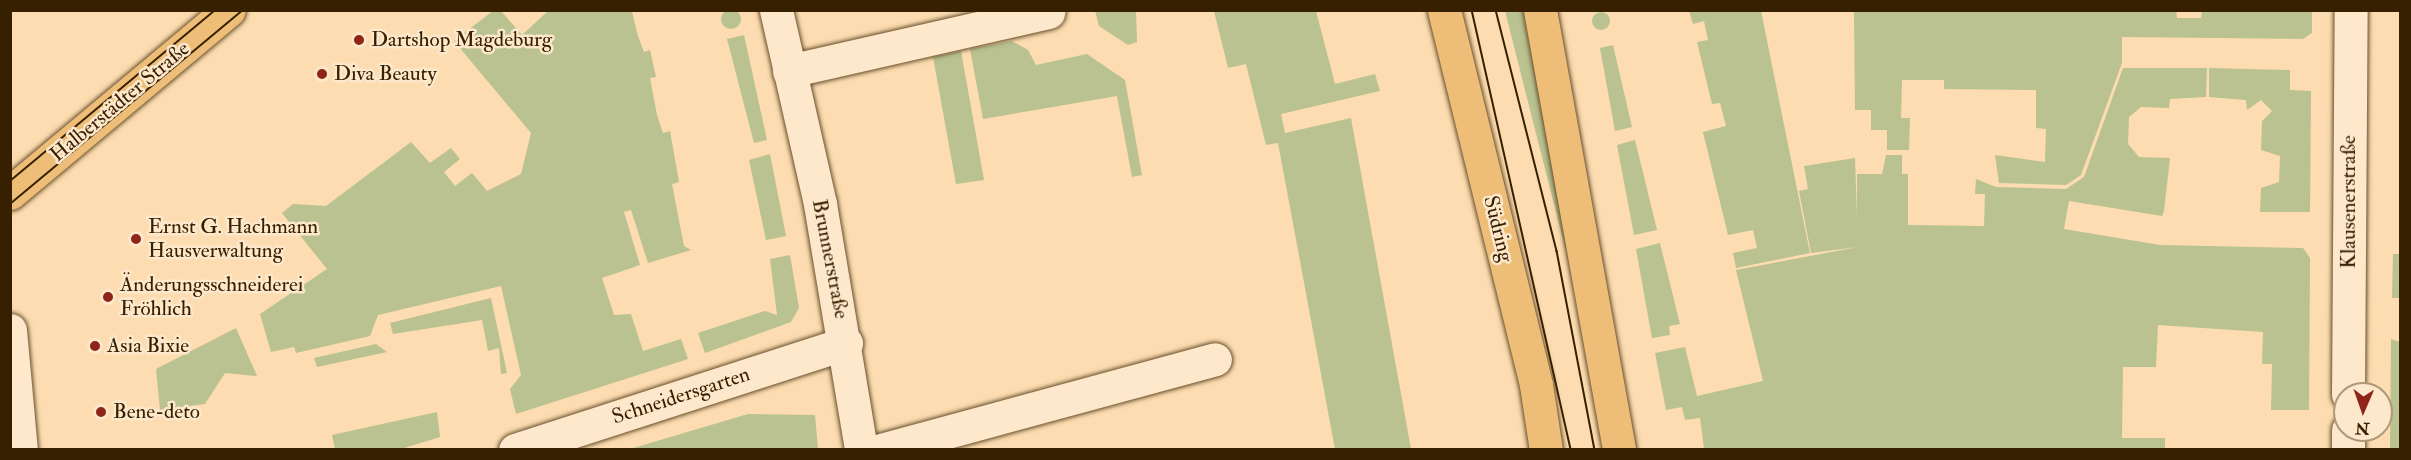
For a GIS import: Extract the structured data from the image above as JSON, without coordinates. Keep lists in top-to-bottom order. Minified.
{"streets":{"main road":["Halberstädter Straße","Südring"],"street":["Klausenerstraße","Brunnerstraße","Schneidersgarten"]},"crossings":[["Brunnerstraße","Schneidersgarten"]],"places":["Dartshop Magdeburg","Diva Beauty","Ernst G. Hachmann Hausverwaltung","Änderungsschneiderei Fröhlich","Asia Bixie","Bene-deto"],"north":"bottom"}
